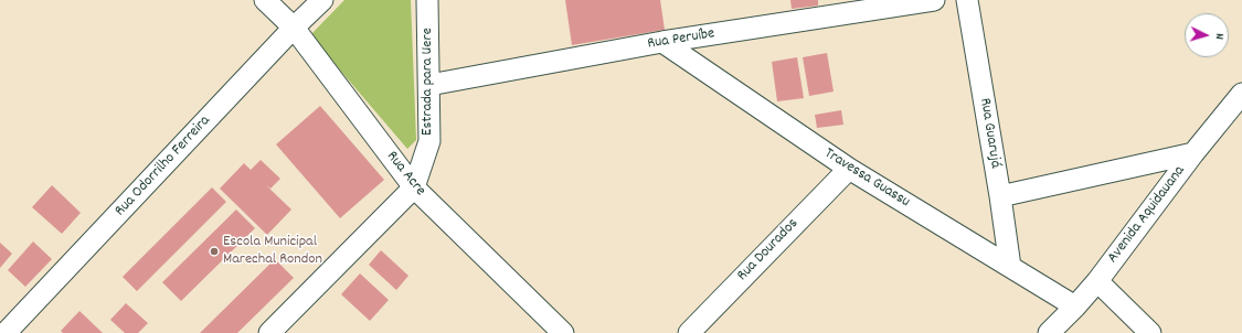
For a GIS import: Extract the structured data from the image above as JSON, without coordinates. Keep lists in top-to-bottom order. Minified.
{"streets":{"street":["Rua Peruíbe","Estrada para Uere","Rua Guarujá","Rua Odorrilho Ferreira","Rua Acre","Travessa Guassu","Avenida Aquidauana","Rua Dourados"]},"crossings":[["Rua Peruíbe","Estrada para Uere"],["Rua Peruíbe","Travessa Guassu"],["Estrada para Uere","Rua Acre"],["Rua Guarujá","Travessa Guassu"],["Rua Odorrilho Ferreira","Rua Acre"],["Travessa Guassu","Avenida Aquidauana"],["Travessa Guassu","Rua Dourados"]],"places":["Escola Municipal Marechal Rondon"],"north":"right"}
